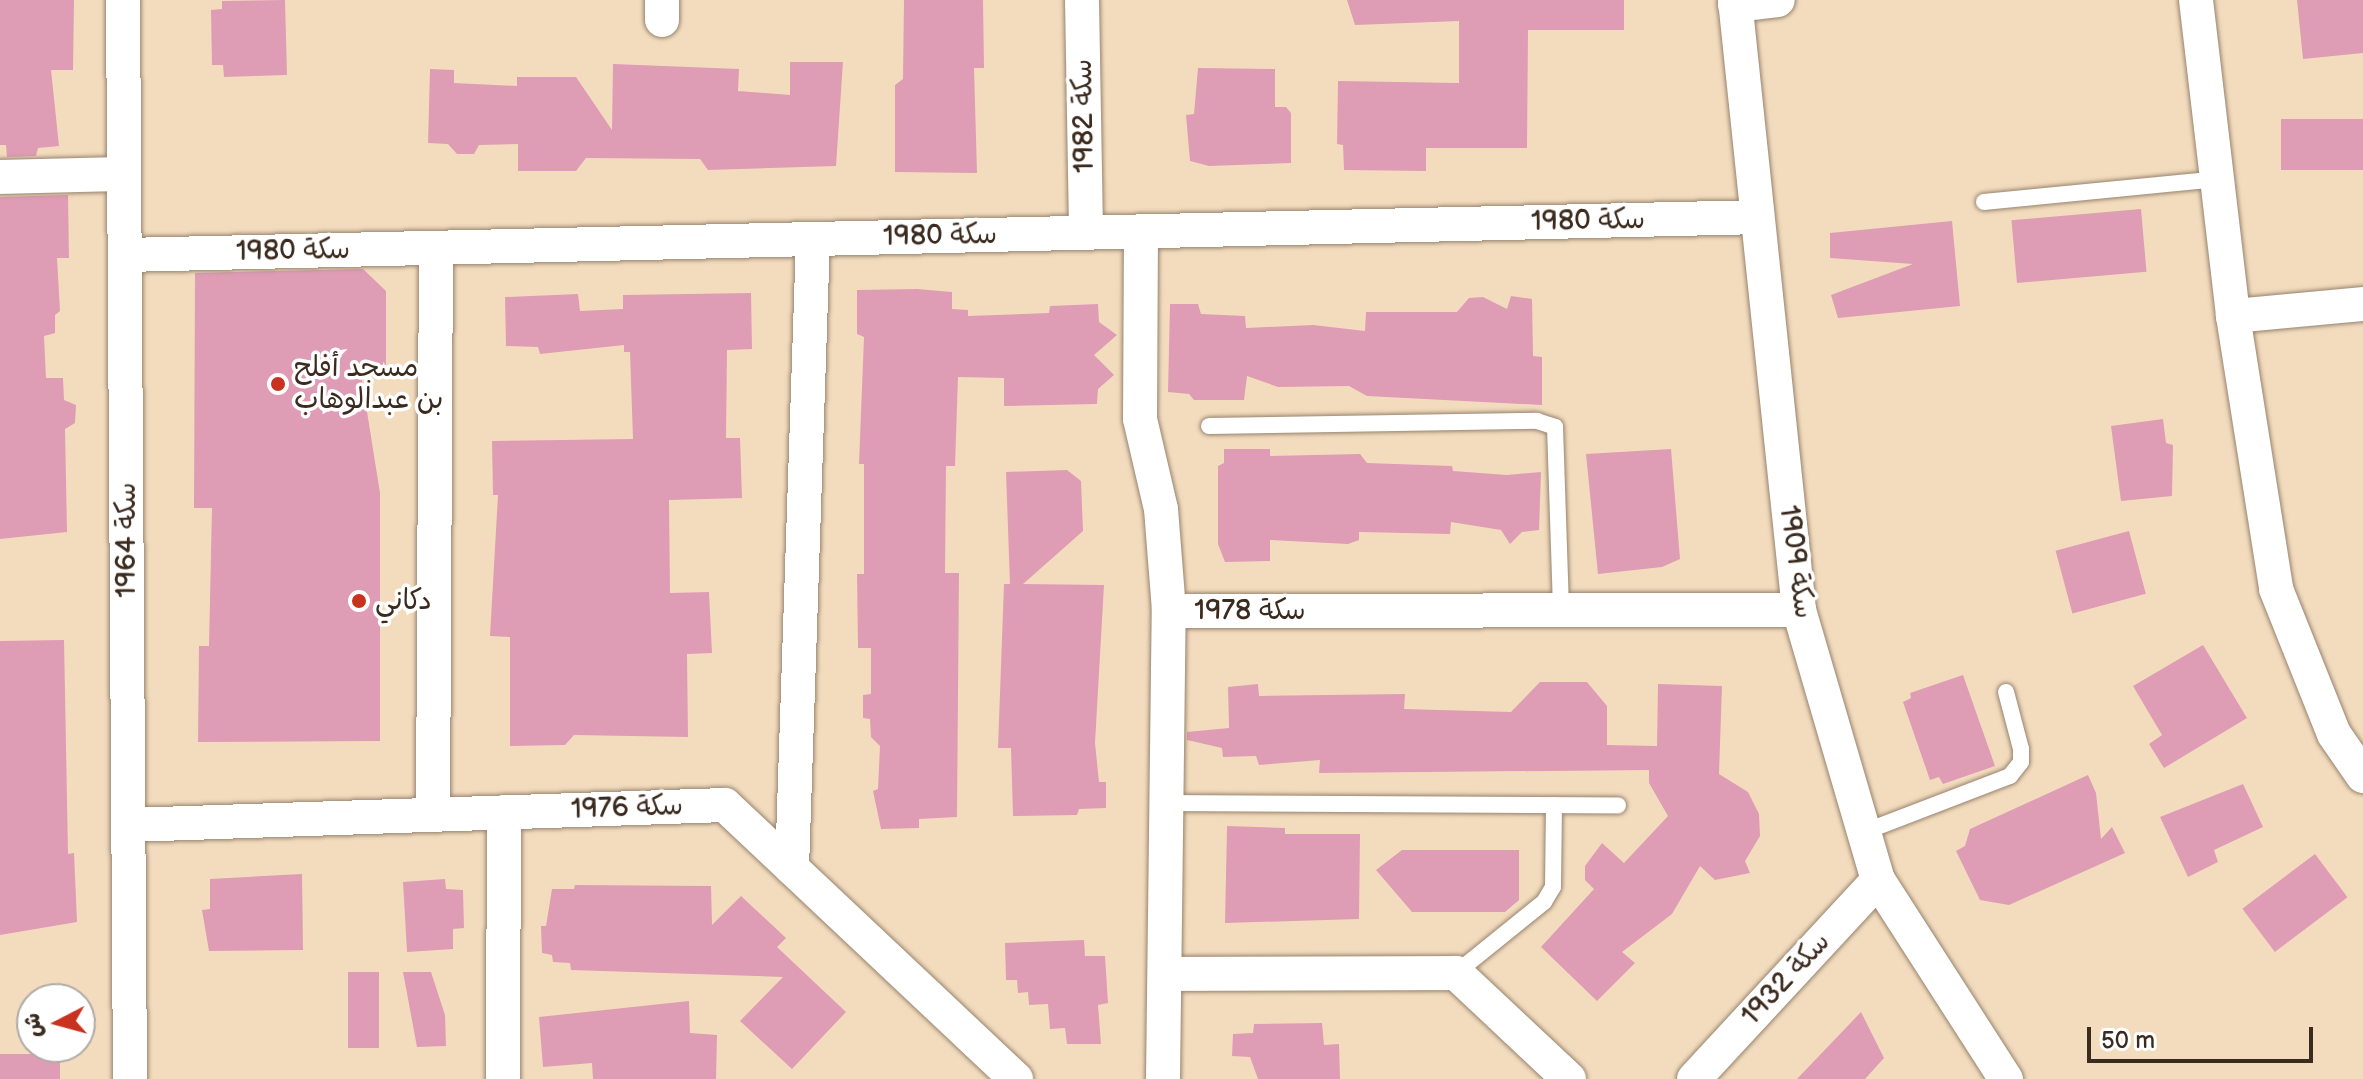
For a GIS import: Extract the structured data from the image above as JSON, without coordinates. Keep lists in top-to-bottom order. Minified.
{"streets":{"street":["سكة 1982","سكة 1980","سكة 1964","سكة 1909","سكة 1978","سكة 1976","سكة 1932"]},"crossings":[["سكة 1982","سكة 1980"],["سكة 1980","سكة 1964"],["سكة 1980","سكة 1909"],["سكة 1964","سكة 1976"],["سكة 1909","سكة 1978"],["سكة 1909","سكة 1932"]],"places":["مسجد أفلح بن عبدالوهاب","دكاني"],"scale_bar":"50 m","north":"left"}
